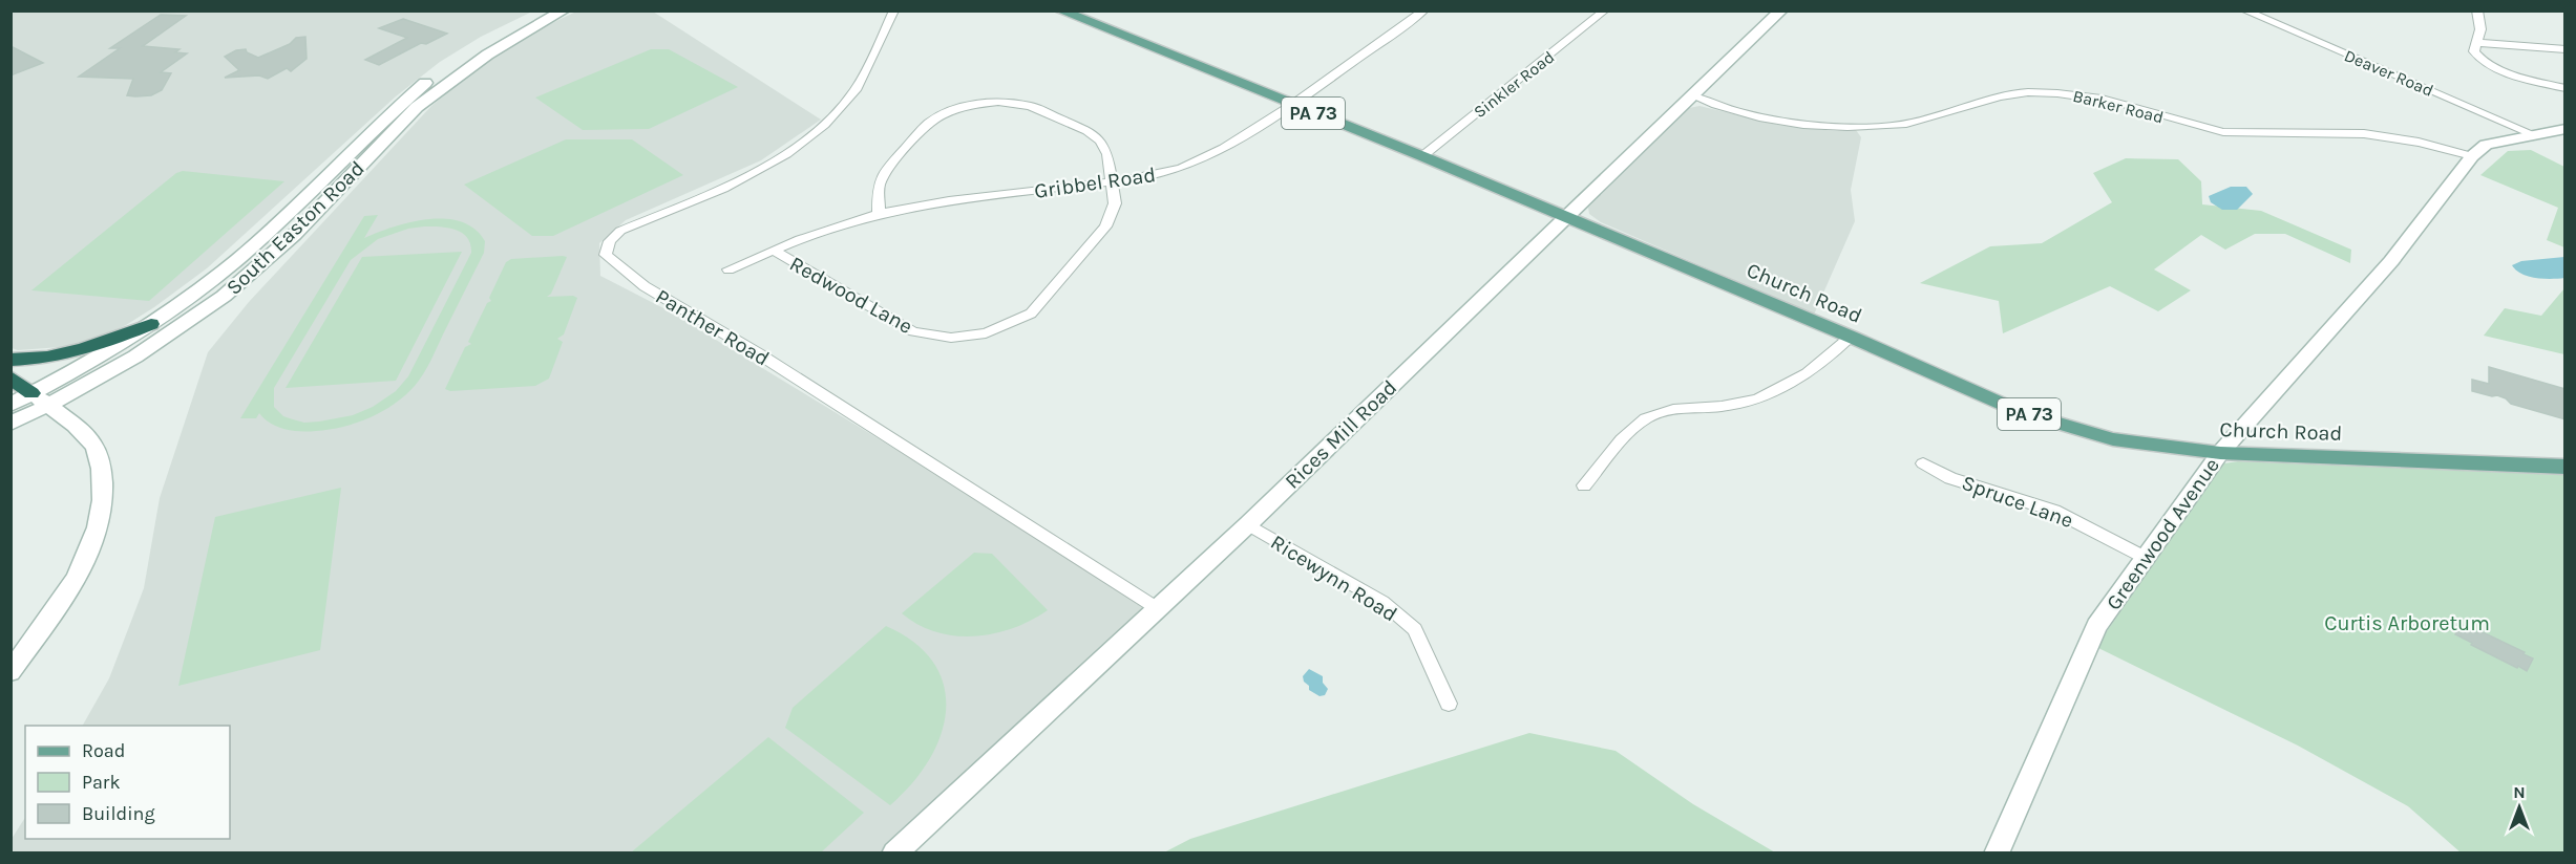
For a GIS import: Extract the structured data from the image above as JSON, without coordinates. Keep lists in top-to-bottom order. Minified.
{"streets":{"main road":["PA 73","South Easton Road","Church Road","Rices Mill Road","Greenwood Avenue"],"street":["Deaver Road","Sinkler Road","Barker Road","Gribbel Road","Redwood Lane","Panther Road","Spruce Lane","Ricewynn Road"]},"crossings":[["Deaver Road","Greenwood Avenue"],["Sinkler Road","Church Road"],["Barker Road","Rices Mill Road"],["Barker Road","Greenwood Avenue"],["Gribbel Road","Church Road"],["Gribbel Road","Redwood Lane"],["Church Road","Rices Mill Road"],["Church Road","Greenwood Avenue"],["Panther Road","Rices Mill Road"],["Rices Mill Road","Ricewynn Road"],["Spruce Lane","Greenwood Avenue"]],"parks":["Curtis Arboretum"],"legend":["Road","Park","Building"],"north":"top"}
